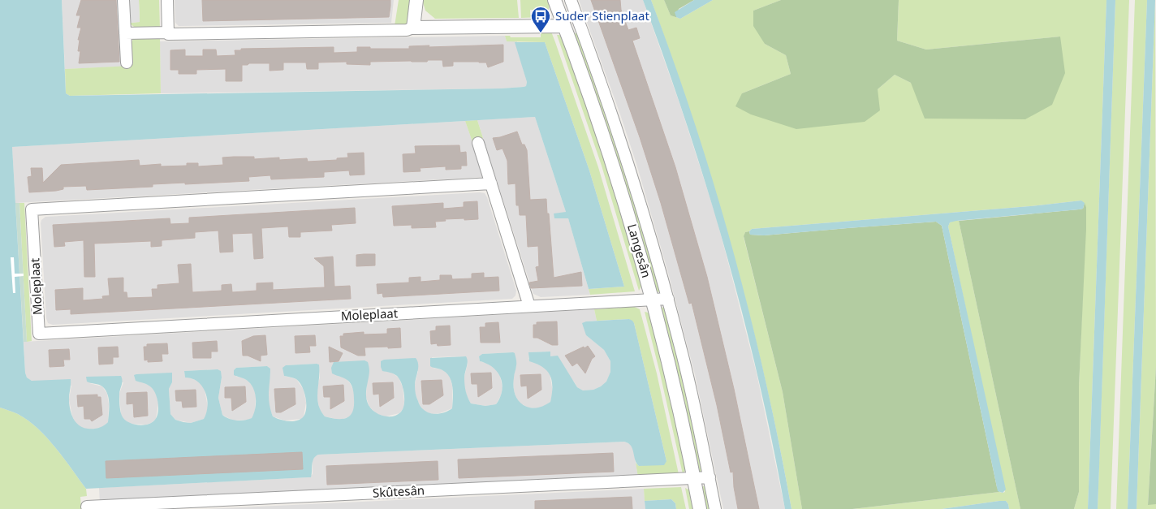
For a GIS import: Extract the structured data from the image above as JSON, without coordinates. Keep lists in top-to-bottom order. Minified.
{"streets":{"street":["Langesân","Moleplaat","Skûtesân"]},"crossings":[["Langesân","Moleplaat"],["Langesân","Skûtesân"]],"places":{"bus stop":["Suder Stienplaat"]}}
